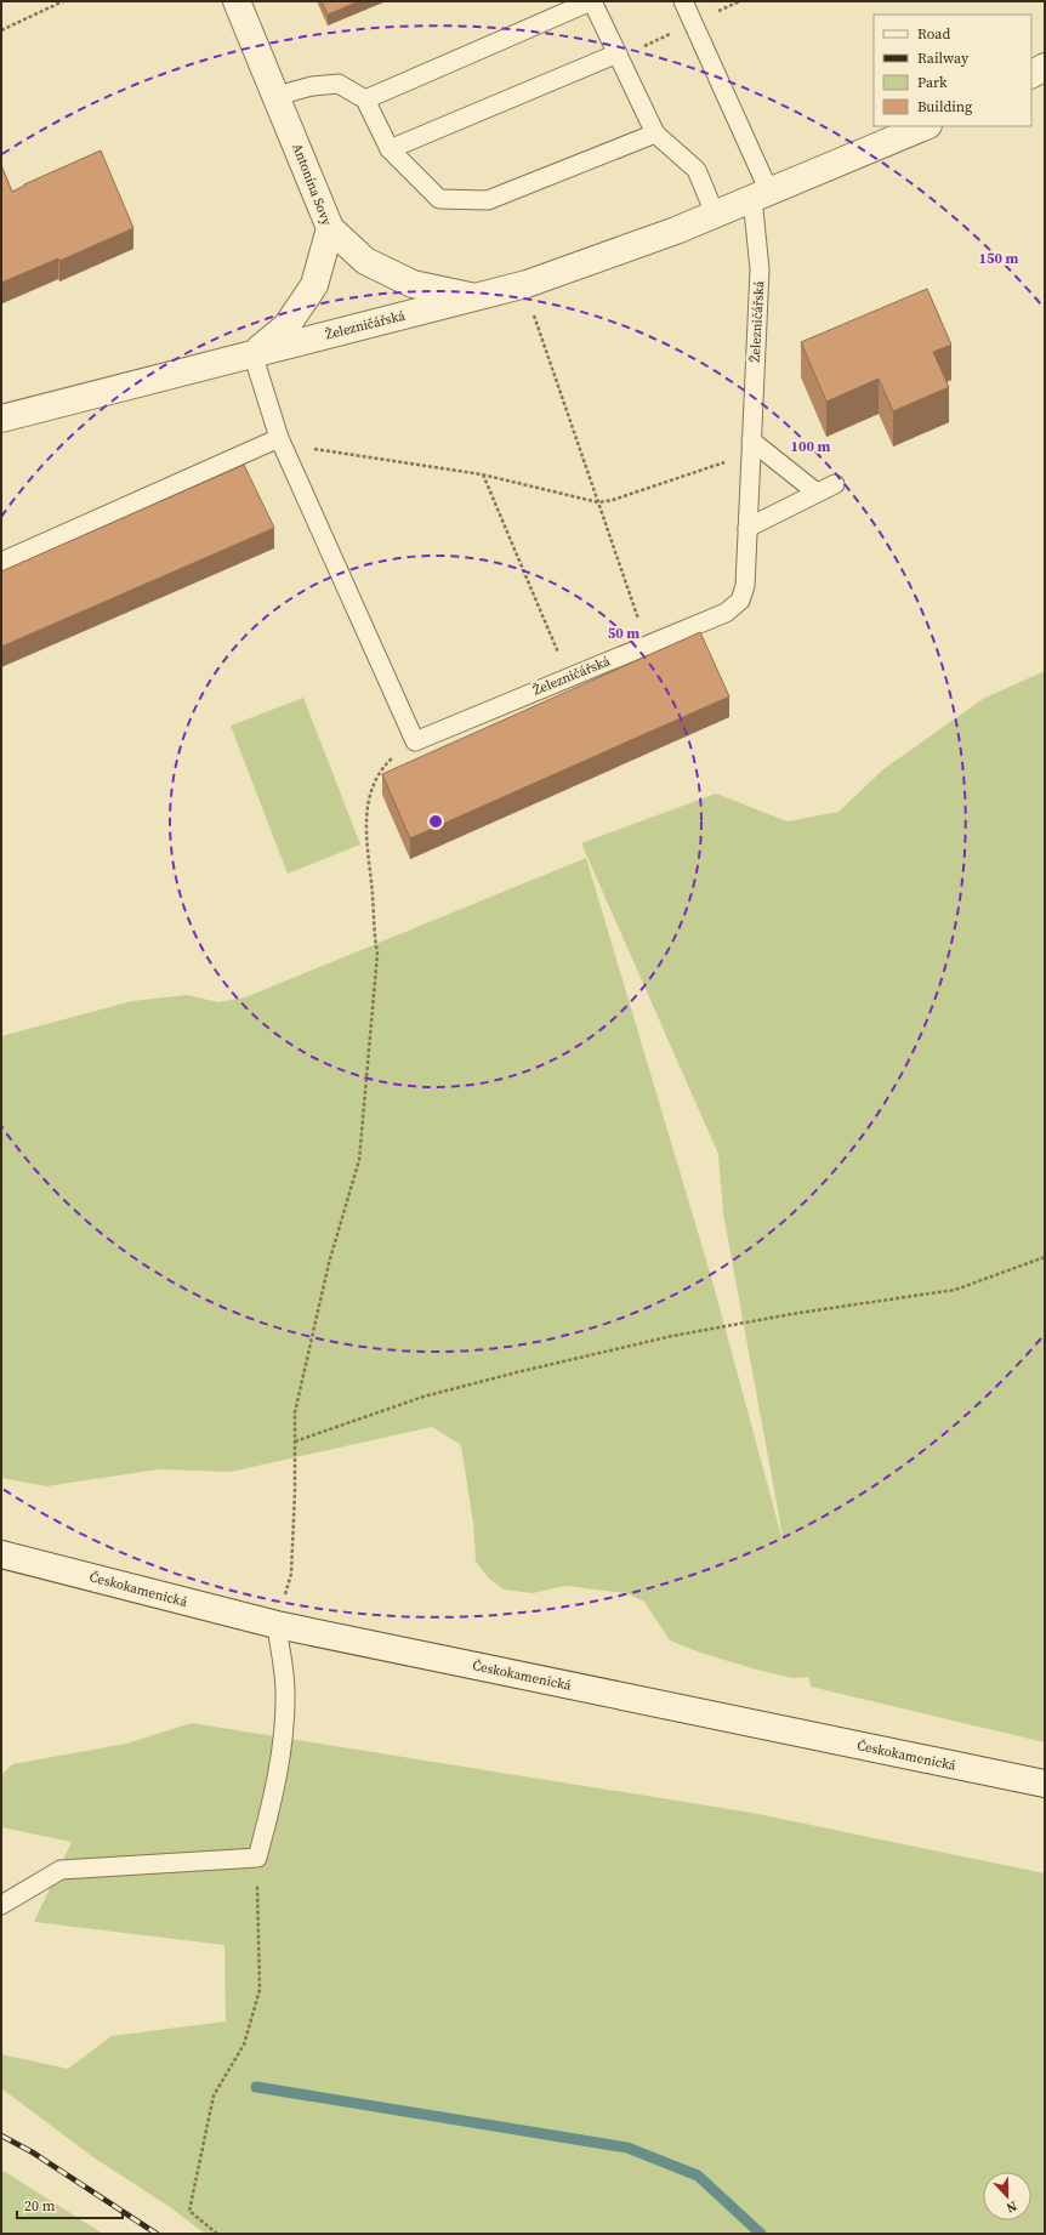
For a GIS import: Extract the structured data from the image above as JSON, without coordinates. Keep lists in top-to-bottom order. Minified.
{"streets":{"street":["Antonína Sovy","Železničářská","Českokamenická"]},"crossings":[["Antonína Sovy","Železničářská"]],"legend":["Road","Railway","Park","Building"],"scale_bar":"20 m","north":"bottom","rings":["150 m","100 m","50 m"]}
